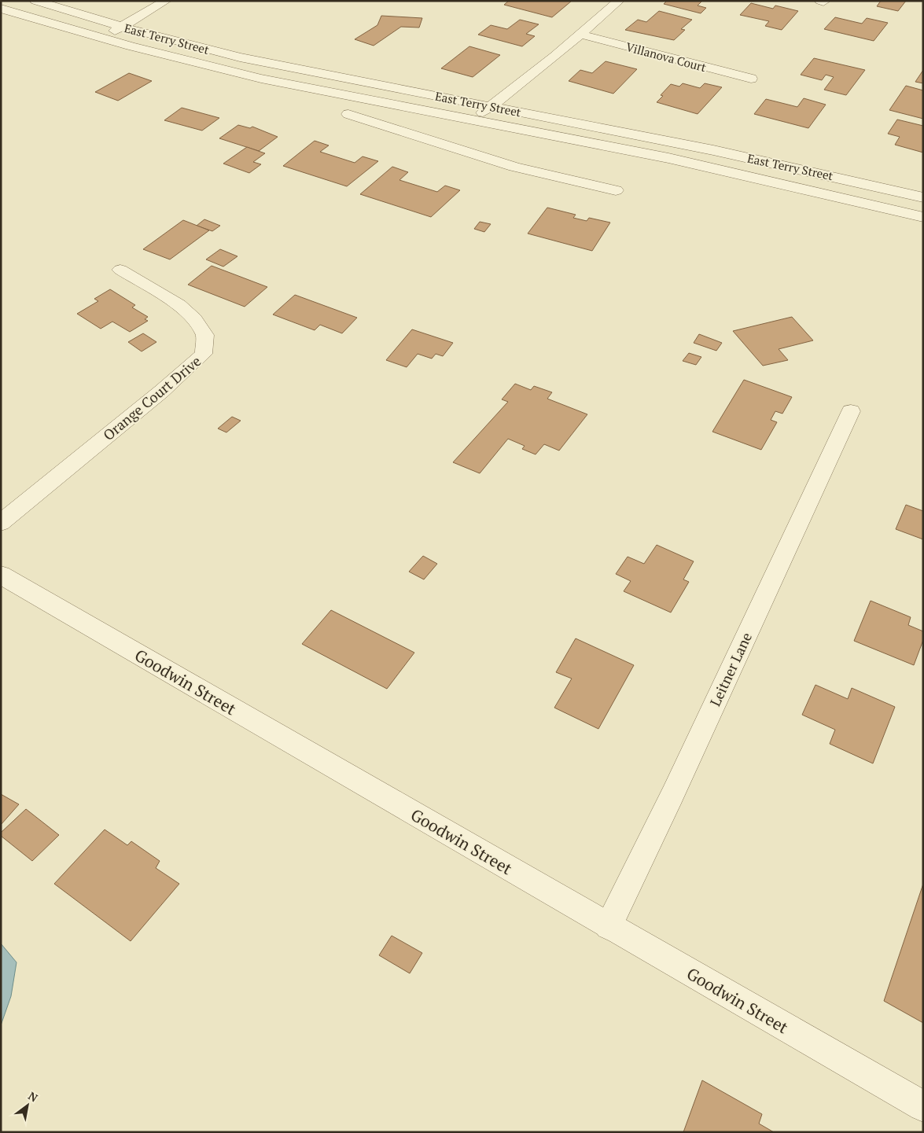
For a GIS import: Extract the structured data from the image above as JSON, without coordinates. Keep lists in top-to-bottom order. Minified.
{"streets":{"street":["East Terry Street","Villanova Court","Orange Court Drive","Leitner Lane","Goodwin Street"]},"crossings":[["Leitner Lane","Goodwin Street"]],"north":"top right"}
